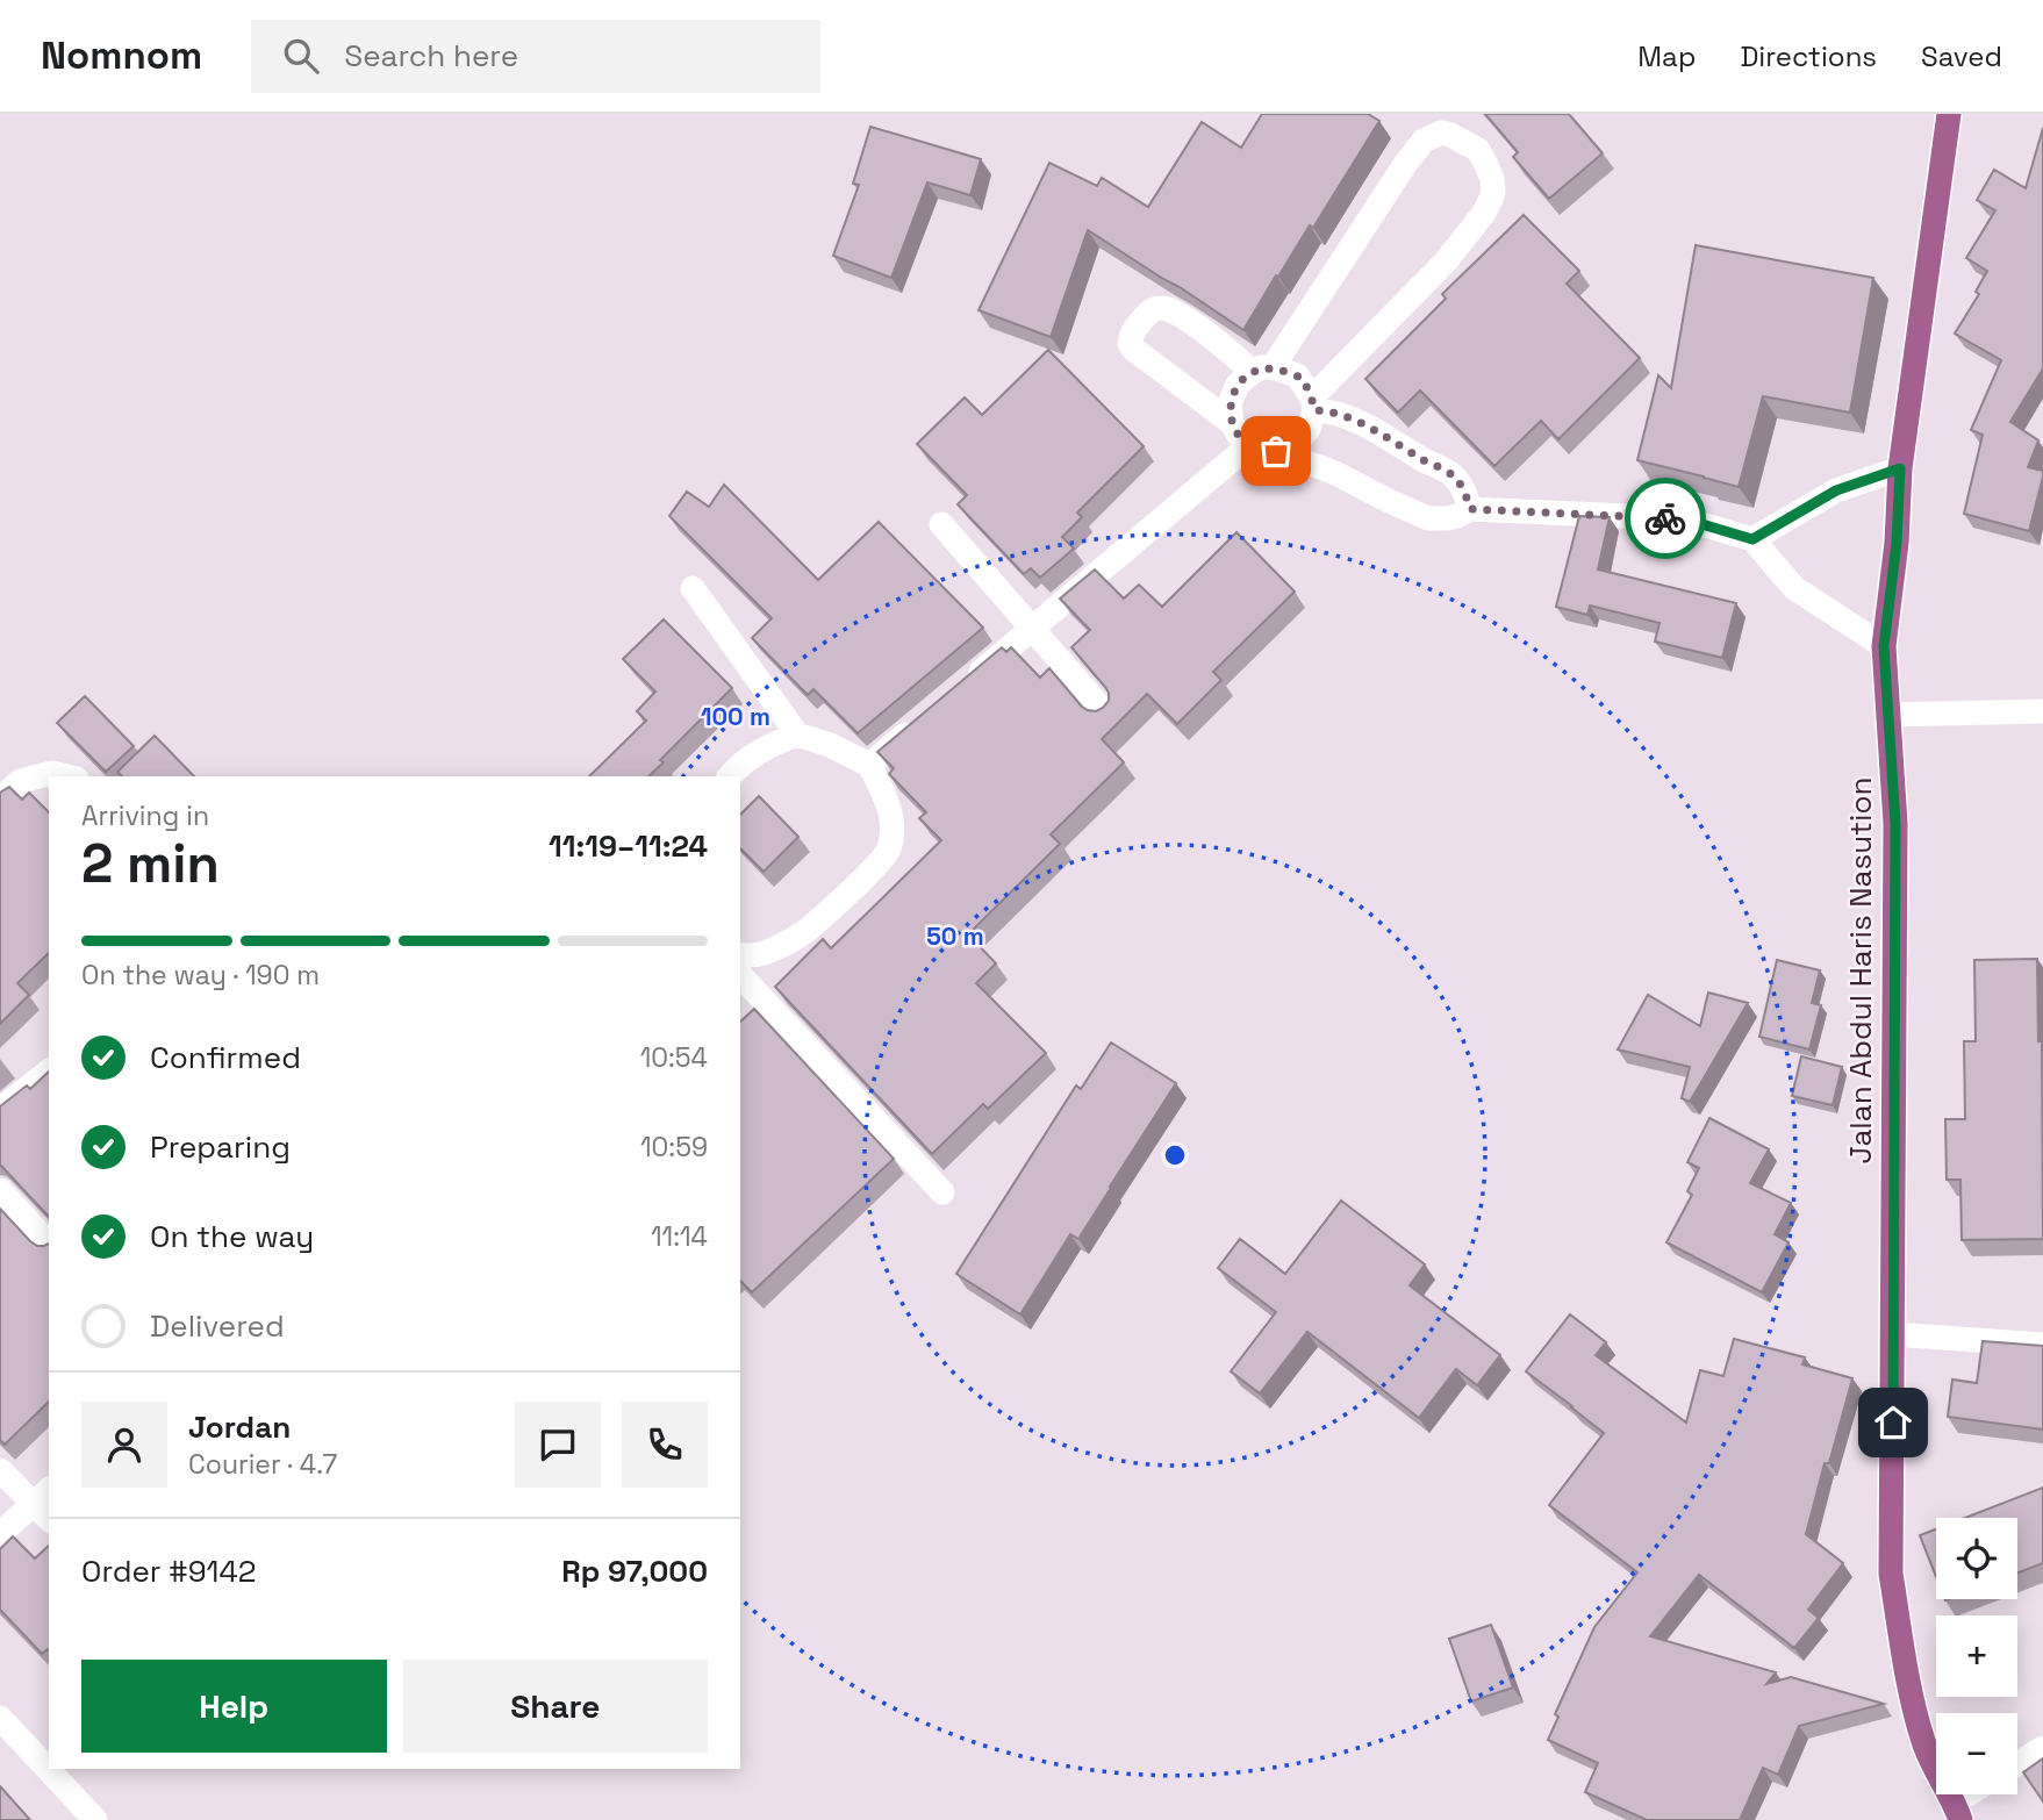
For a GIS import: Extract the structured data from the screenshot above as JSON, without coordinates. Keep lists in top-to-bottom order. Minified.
{"streets":{"main road":["Jalan Abdul Haris Nasution"]},"page":{"header":"Nomnom","search":"Search here","nav":["Map","Directions","Saved"],"heading":["2 min","Arriving in","11:19–11:24"],"panel":["Jordan","Courier · 4.7","Order #9142","Rp 97,000"],"bar":"On the way · 190 m","list":[["Confirmed","10:54"],["Preparing","10:59"],["On the way","11:14"],"Delivered"],"map_buttons":["+","−"],"buttons":["Help","Share"]},"rings":["100 m","50 m"]}
